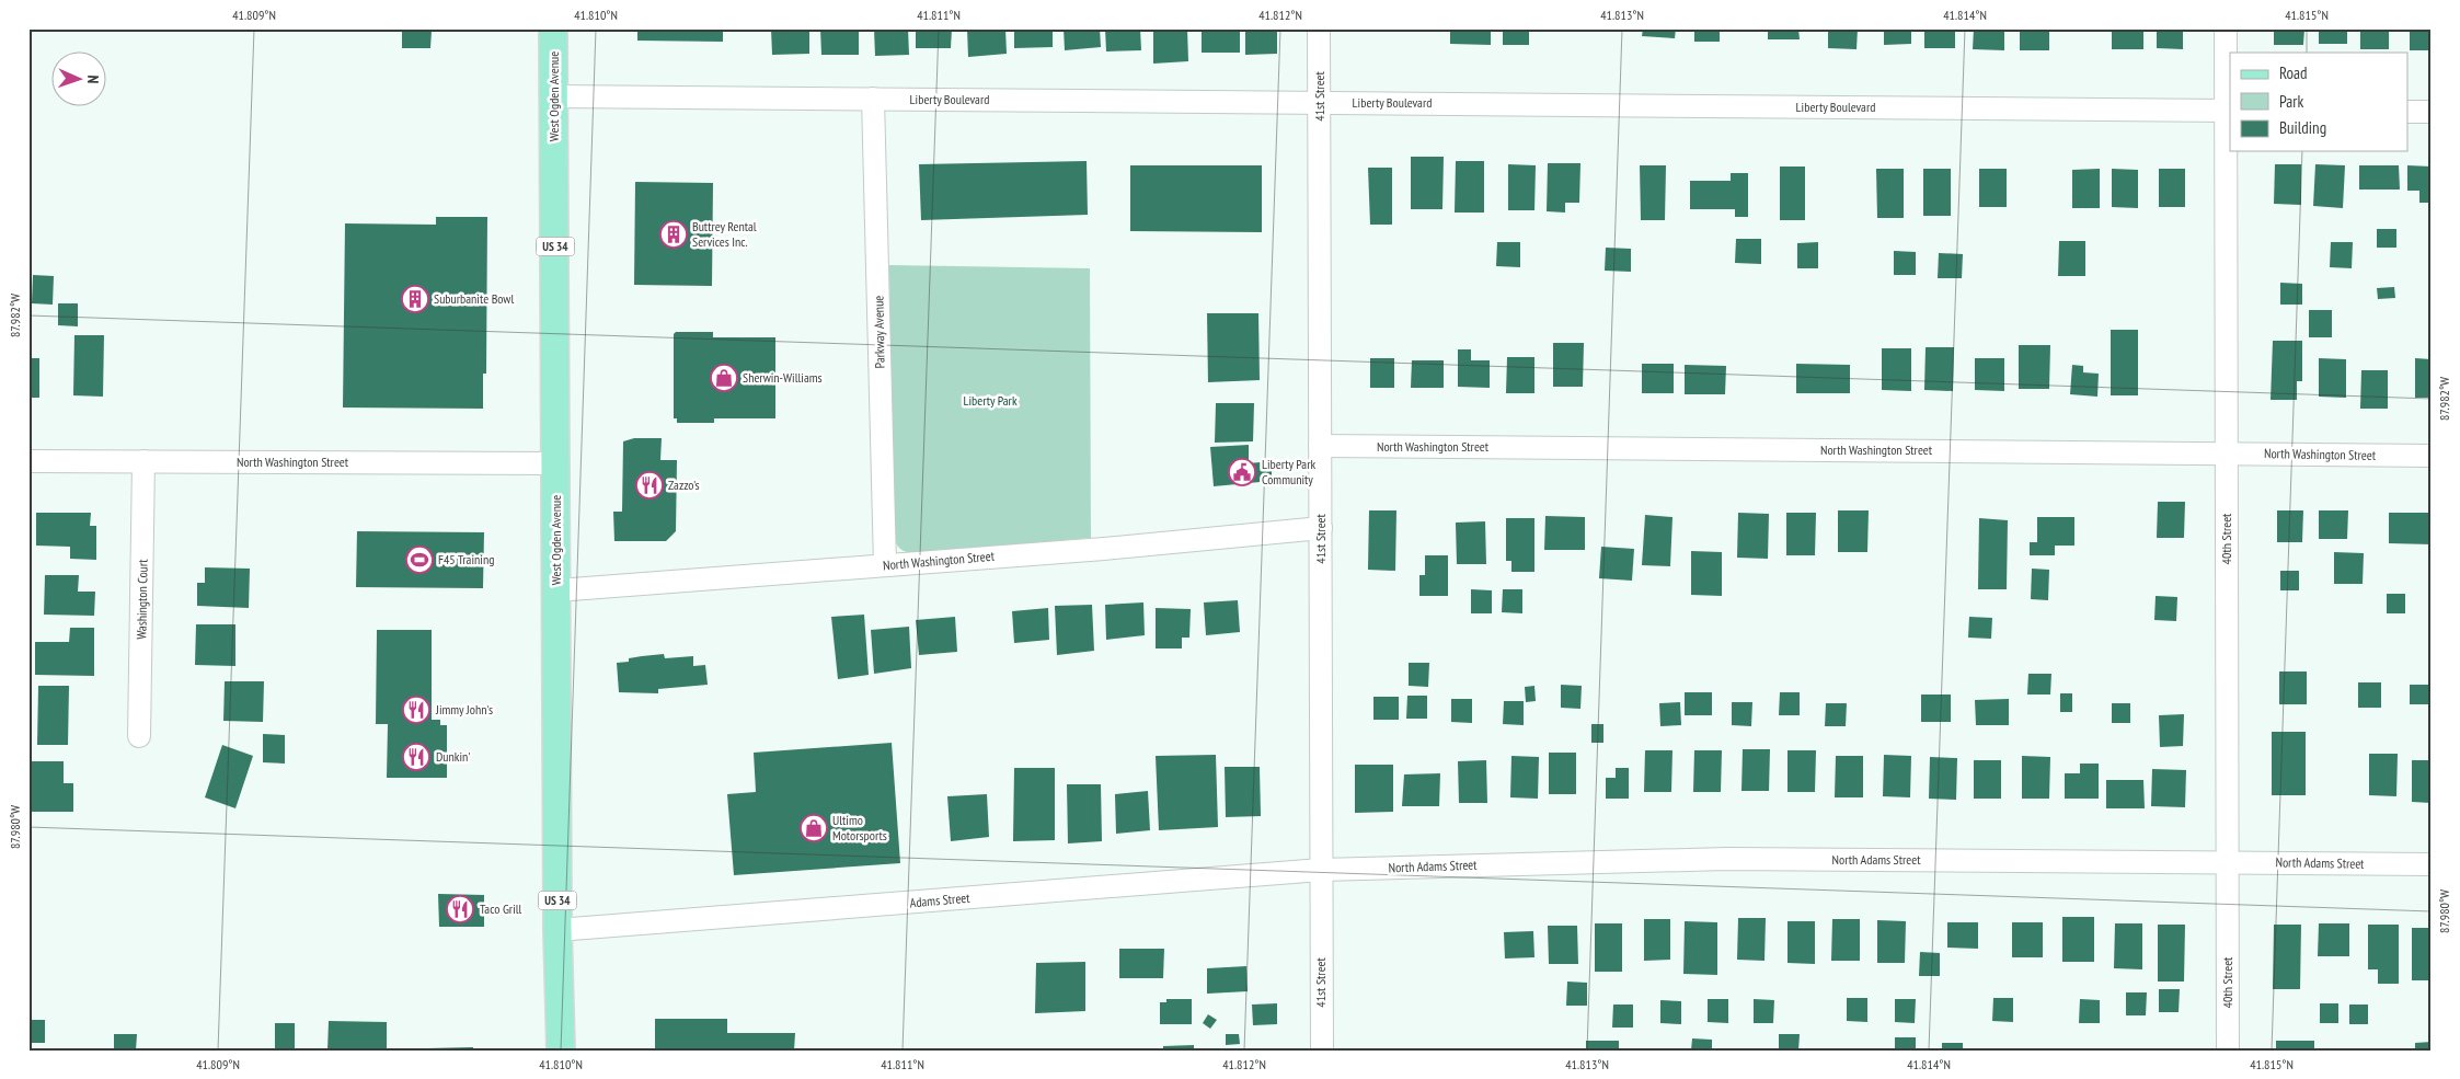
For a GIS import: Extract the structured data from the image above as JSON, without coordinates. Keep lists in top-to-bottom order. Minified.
{"streets":{"main road":["West Ogden Avenue","US 34"],"street":["41st Street","Liberty Boulevard","Parkway Avenue","North Washington Street","40th Street","Washington Court","North Adams Street","Adams Street"]},"crossings":[["West Ogden Avenue","Liberty Boulevard"],["West Ogden Avenue","North Washington Street"],["West Ogden Avenue","Adams Street"],["41st Street","Liberty Boulevard"],["41st Street","North Washington Street"],["41st Street","North Adams Street"],["41st Street","Adams Street"],["Liberty Boulevard","Parkway Avenue"],["Liberty Boulevard","40th Street"],["Parkway Avenue","North Washington Street"],["North Washington Street","40th Street"],["North Washington Street","Washington Court"],["40th Street","North Adams Street"],["North Adams Street","Adams Street"]],"parks":["Liberty Park"],"places":{"building":["Buttrey Rental Services Inc.","Suburbanite Bowl"],"shop":["Sherwin-Williams","Ultimo Motorsports"],"public building":["Liberty Park Community"],"restaurant":["Zazzo's","Jimmy John's","Dunkin'","Taco Grill"],"sports":["F45 Training"]},"legend":["Road","Park","Building"],"north":"right","coordinates":["41.809°N","41.810°N","41.811°N","41.812°N","41.813°N","41.814°N","41.815°N","87.982°W","87.980°W"]}
